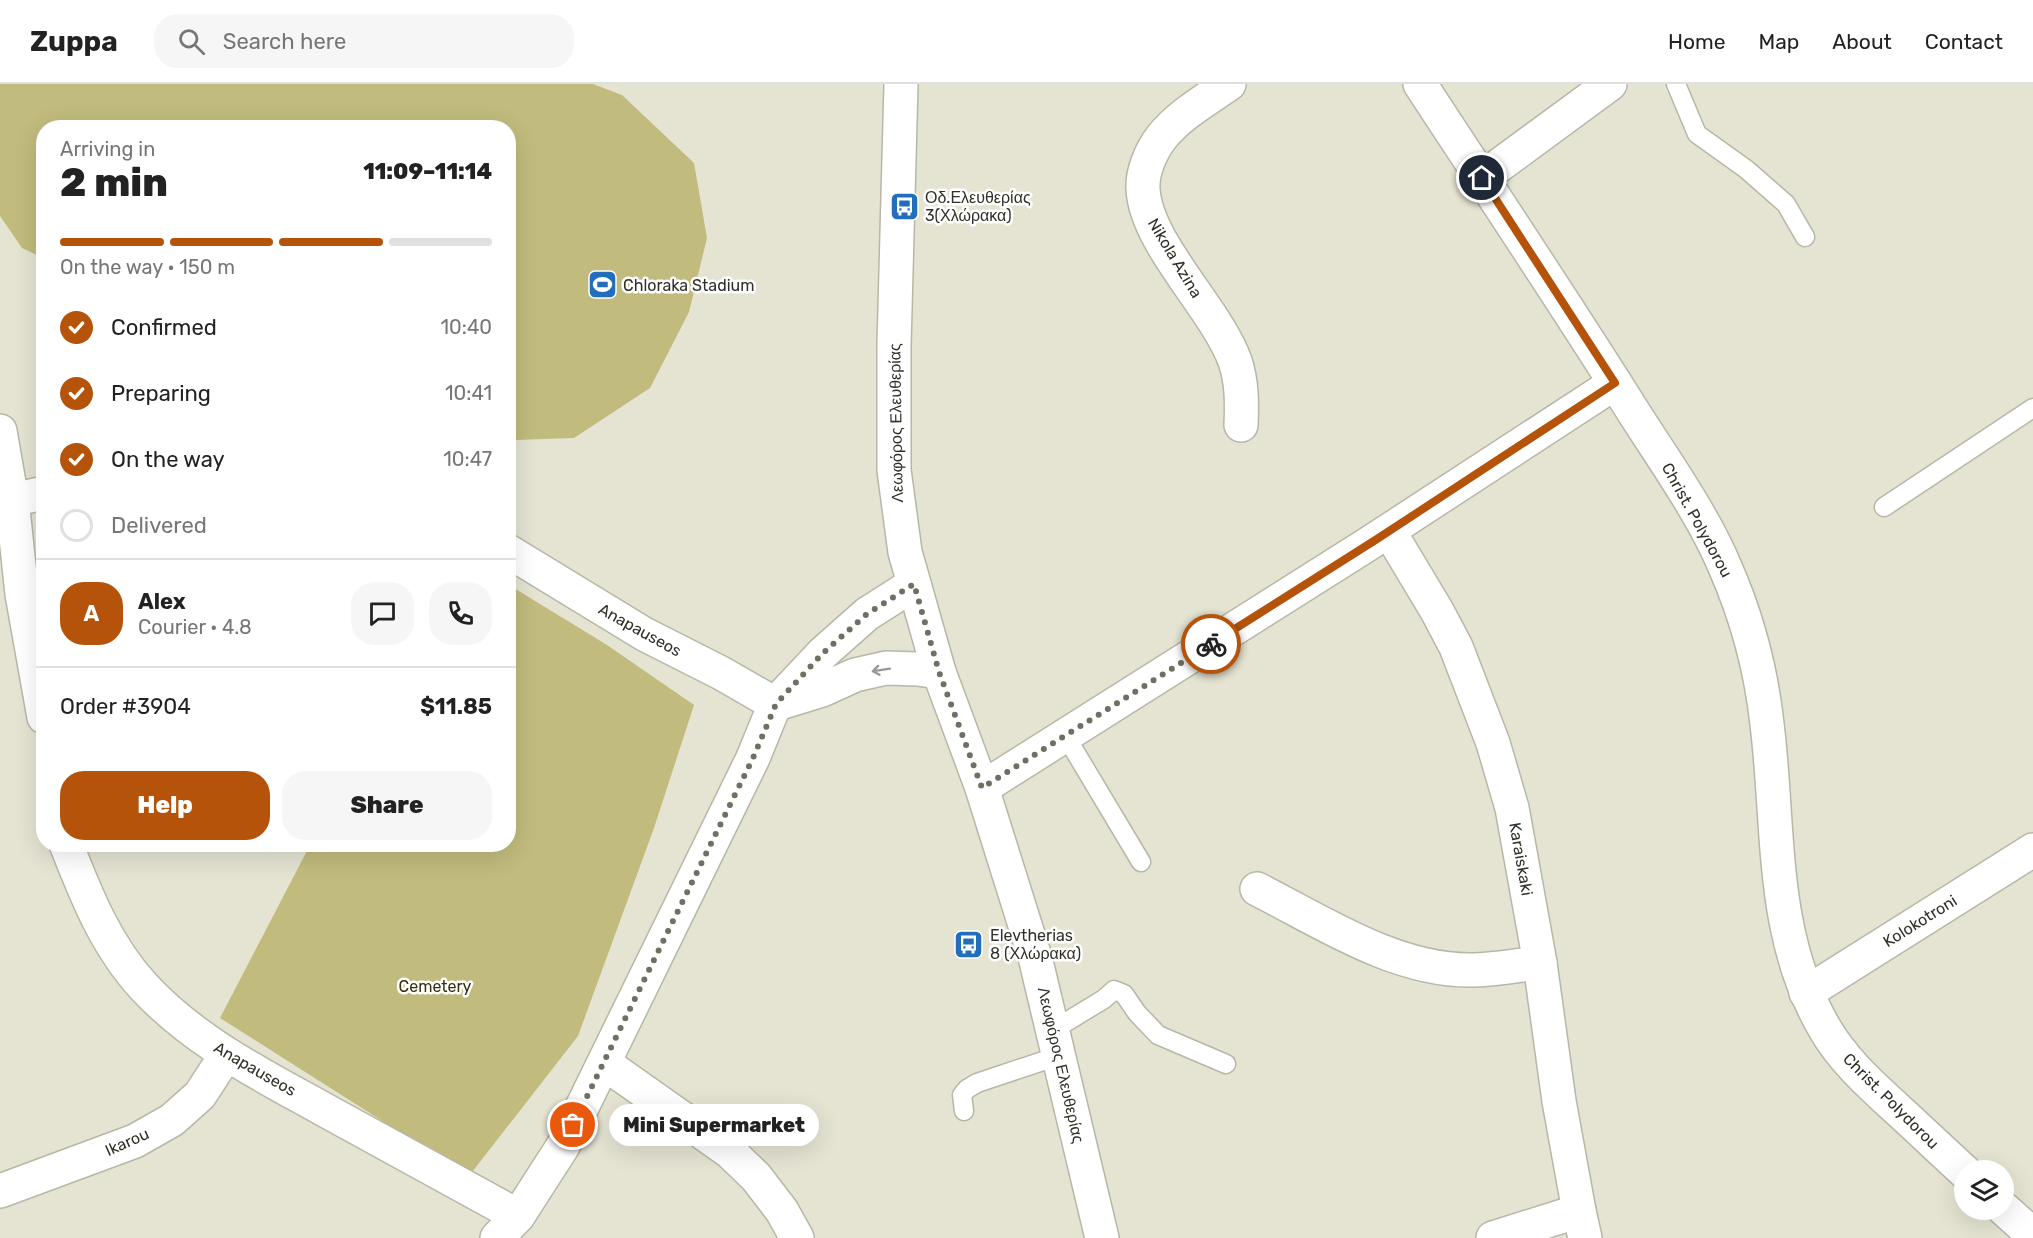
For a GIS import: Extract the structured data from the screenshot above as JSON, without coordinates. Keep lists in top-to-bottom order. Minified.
{"streets":{"street":["Nikola Azina","Λεωφόρος Ελευθερίας","Christ. Polydorou","Anapauseos","Karaiskaki","Kolokotroni","Ikarou"]},"crossings":[["Christ. Polydorou","Kolokotroni"],["Anapauseos","Ikarou"]],"parks":["Cemetery"],"places":{"bus stop":["Οδ.Ελευθερίας 3(Χλώρακα)","Elevtherias 8 (Χλώρακα)"],"sports":["Chloraka Stadium"],"other":["Mini Supermarket"]},"page":{"header":"Zuppa","search":"Search here","nav":["Home","Map","About","Contact"],"heading":["2 min","Arriving in","11:09–11:14"],"panel":["Alex","Courier · 4.8","Order #3904","$11.85"],"bar":"On the way · 150 m","list":[["Confirmed","10:40"],["Preparing","10:41"],["On the way","10:47"],"Delivered"],"round":"A","buttons":["Help","Share"],"bubble":"Mini Supermarket"}}
